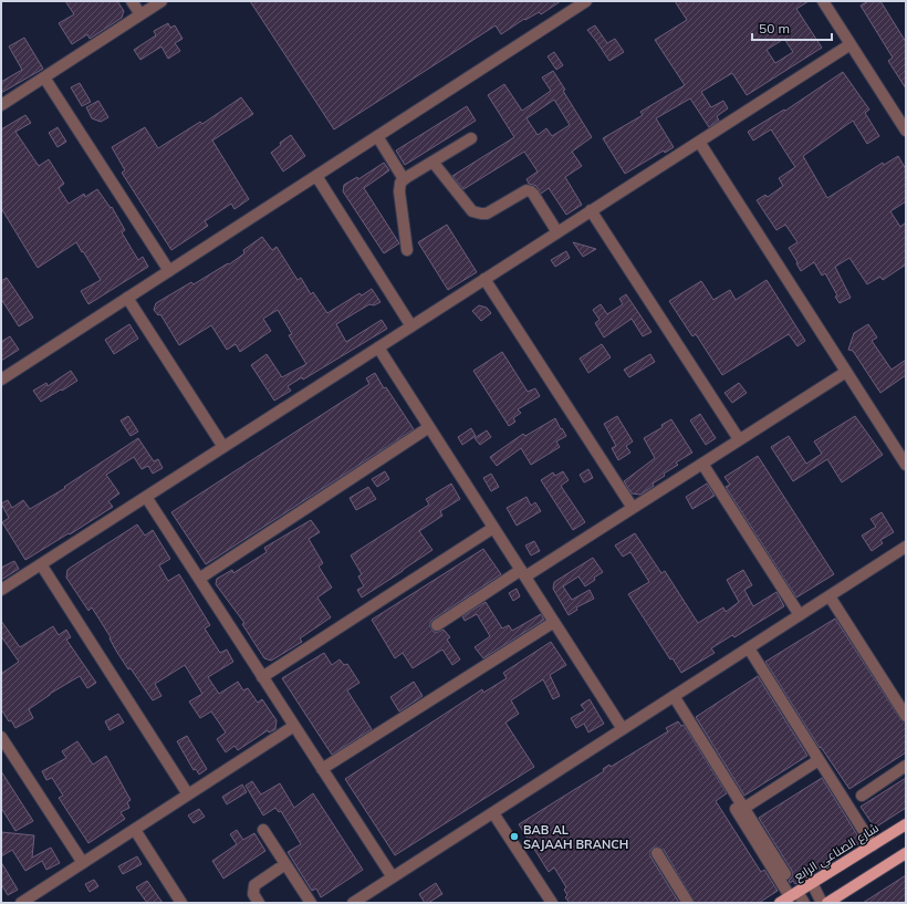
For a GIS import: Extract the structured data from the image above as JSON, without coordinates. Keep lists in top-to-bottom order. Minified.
{"streets":{"main road":["شارع الصناعي الرابع"]},"places":["BAB AL SAJAAH BRANCH"],"scale_bar":"50 m"}
